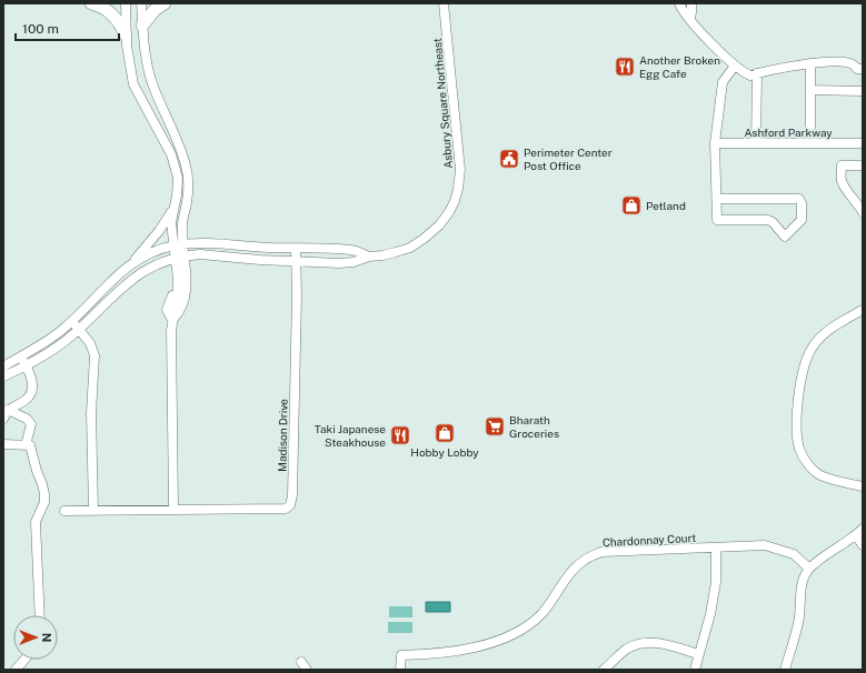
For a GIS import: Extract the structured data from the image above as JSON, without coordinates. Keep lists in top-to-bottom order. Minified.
{"streets":{"street":["Asbury Square Northeast","Ashford Parkway","Madison Drive","Chardonnay Court"]},"crossings":[["Asbury Square Northeast","Madison Drive"]],"places":{"restaurant":["Another Broken Egg Cafe","Taki Japanese Steakhouse"],"public building":["Perimeter Center Post Office"],"shop":["Petland","Hobby Lobby"],"supermarket":["Bharath Groceries"]},"scale_bar":"100 m","north":"right"}
